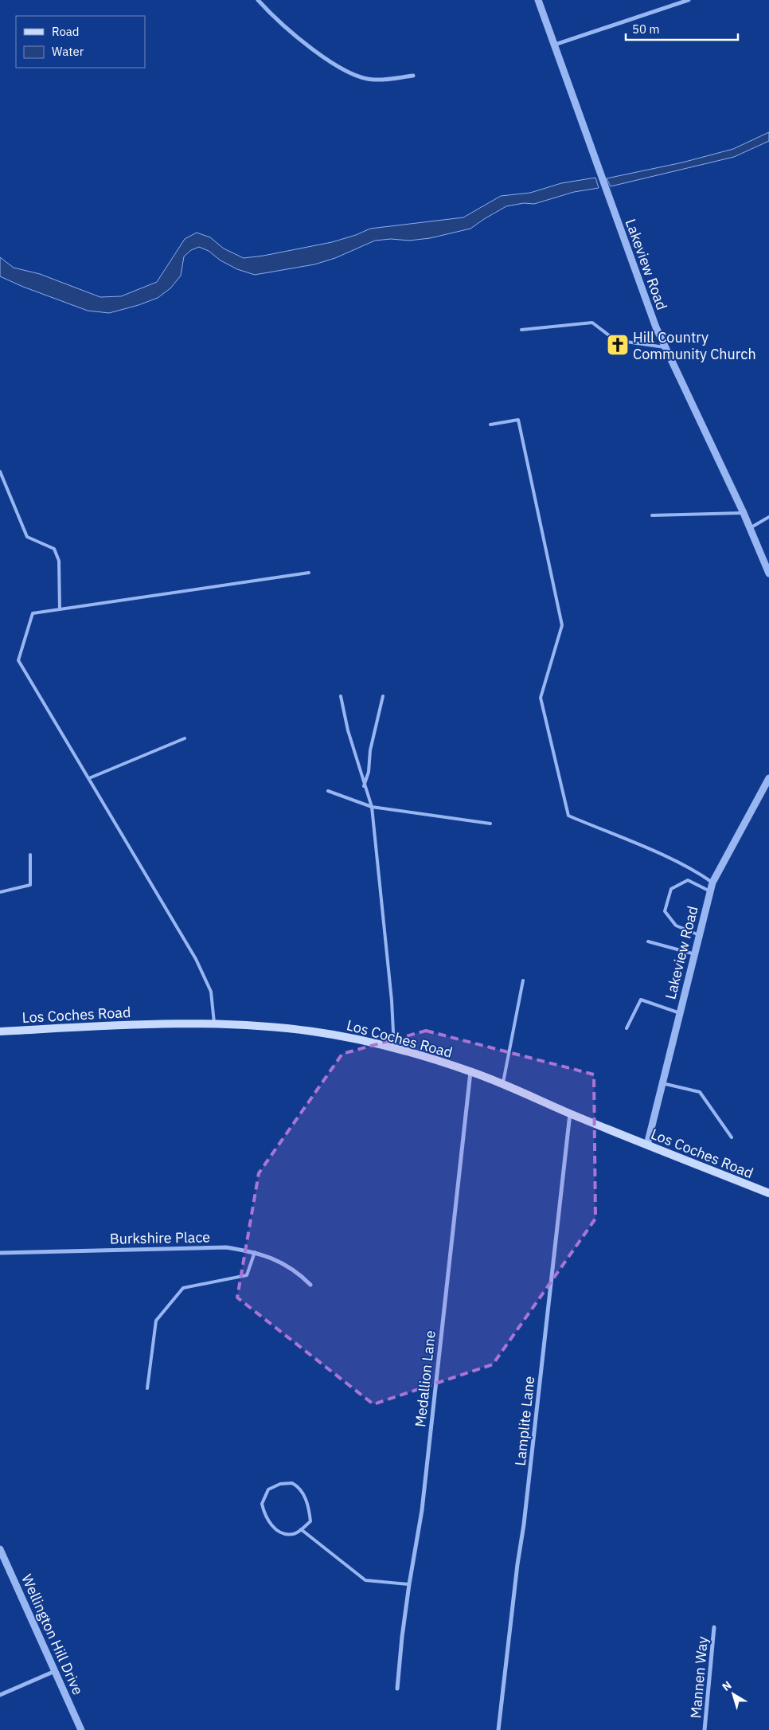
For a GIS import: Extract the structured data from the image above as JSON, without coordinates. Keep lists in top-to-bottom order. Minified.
{"streets":{"main road":["Los Coches Road"],"street":["Lakeview Road","Burkshire Place","Medallion Lane","Lamplite Lane","Wellington Hill Drive","Mannen Way"]},"crossings":[["Lakeview Road","Los Coches Road"],["Los Coches Road","Medallion Lane"],["Los Coches Road","Lamplite Lane"]],"places":{"church":["Hill Country Community Church"]},"legend":["Road","Water"],"scale_bar":"50 m","north":"top left"}
